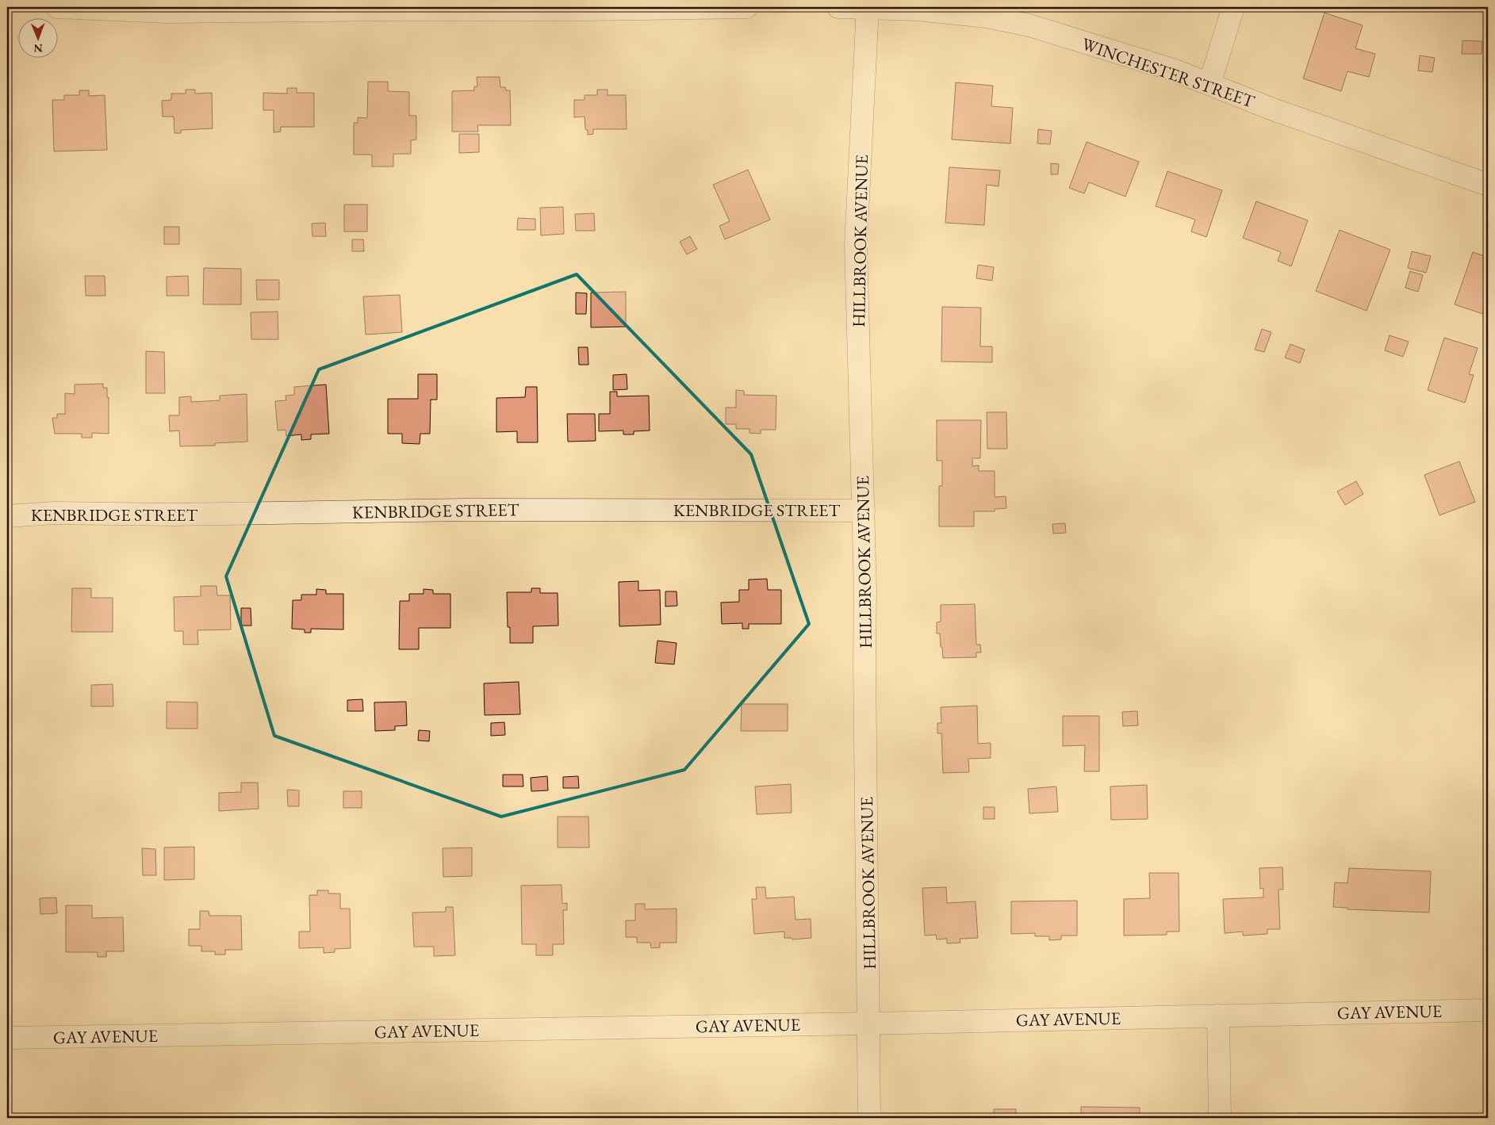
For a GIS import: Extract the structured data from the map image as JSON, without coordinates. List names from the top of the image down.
{
  "streets": {
    "street": [
      "WINCHESTER STREET",
      "HILLBROOK AVENUE",
      "KENBRIDGE STREET",
      "GAY AVENUE"
    ]
  },
  "crossings": [
    ["WINCHESTER STREET", "HILLBROOK AVENUE"],
    ["HILLBROOK AVENUE", "KENBRIDGE STREET"],
    ["HILLBROOK AVENUE", "GAY AVENUE"]
  ],
  "north": "bottom"
}
